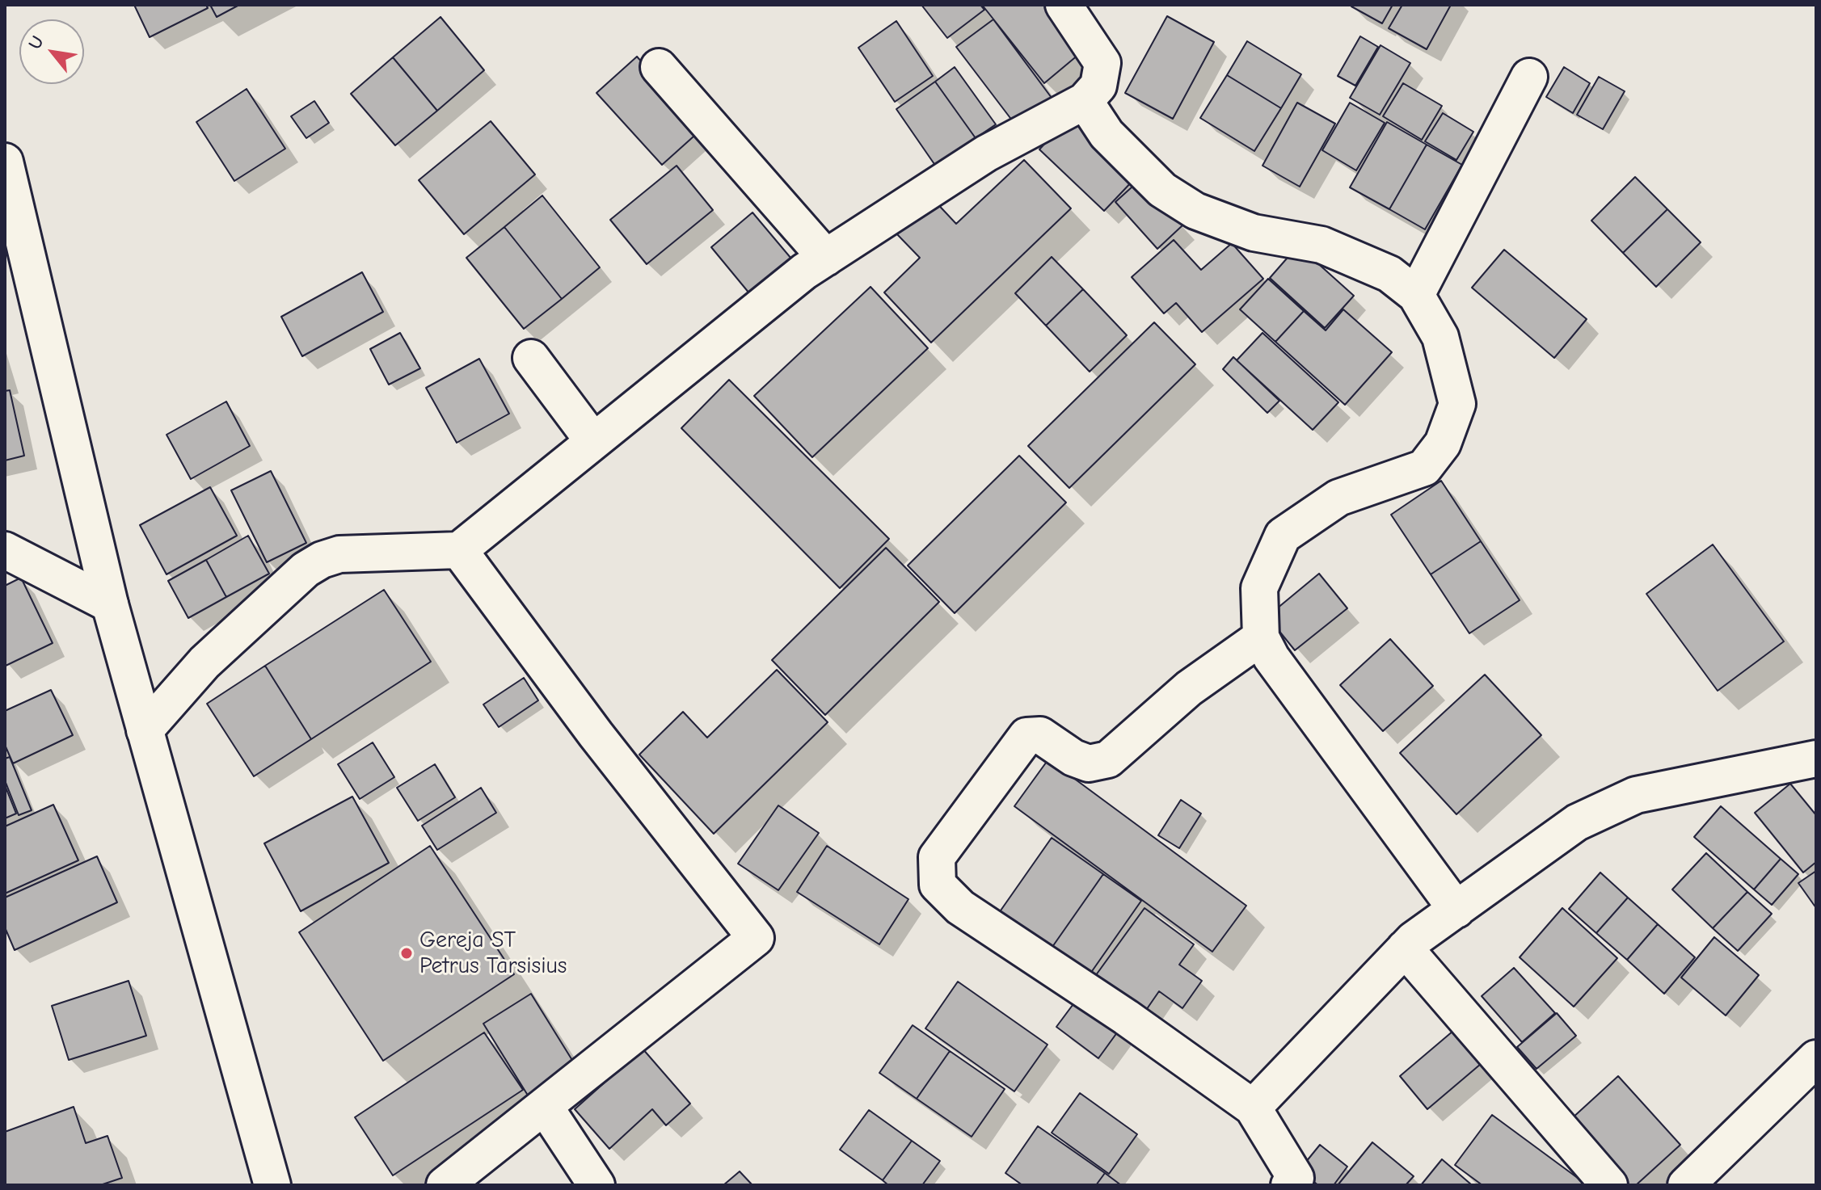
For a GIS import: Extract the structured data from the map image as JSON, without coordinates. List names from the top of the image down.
{
  "places": ["Gereja ST Petrus Tarsisius"],
  "north": "top left"
}
